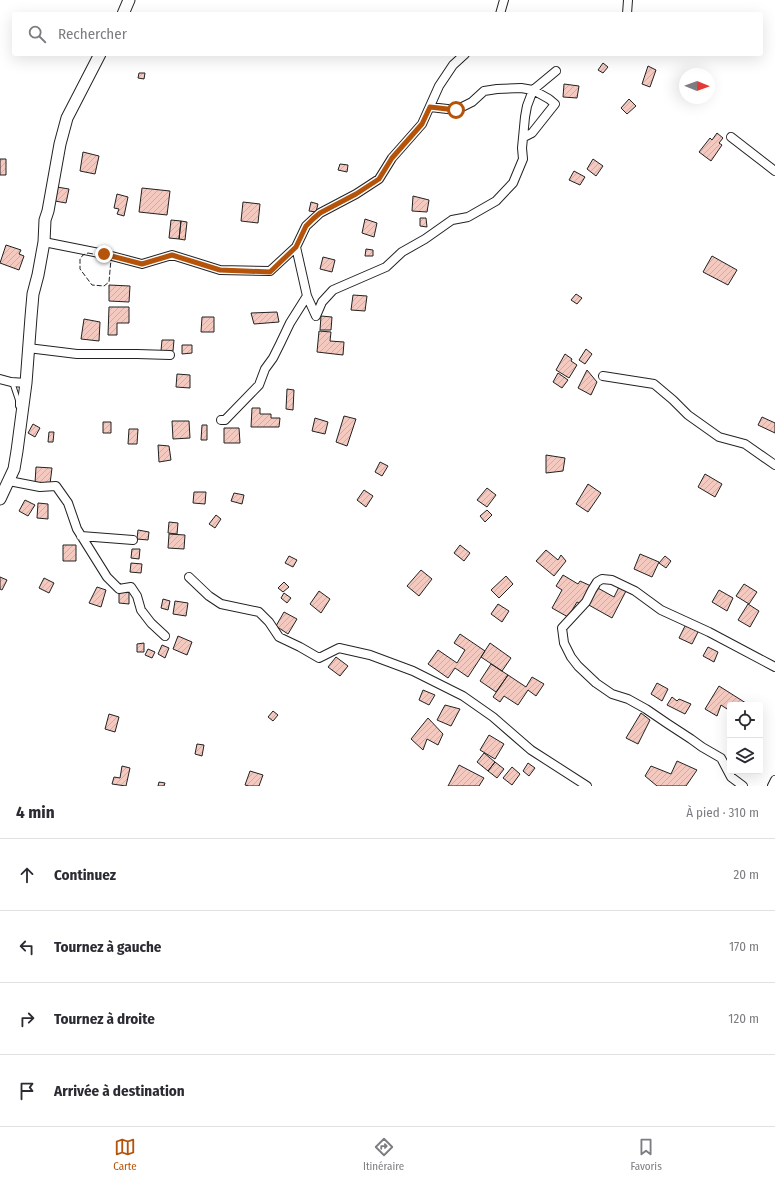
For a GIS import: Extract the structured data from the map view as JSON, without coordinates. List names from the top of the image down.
{
  "north": "right",
  "page": {
    "search": "Rechercher",
    "heading": ["4 min", "À pied · 310 m"],
    "list": [
      ["Continuez", "20 m"],
      ["Tournez à gauche", "170 m"],
      ["Tournez à droite", "120 m"],
      "Arrivée à destination"
    ],
    "nav": ["Carte", "Itinéraire", "Favoris"]
  }
}
